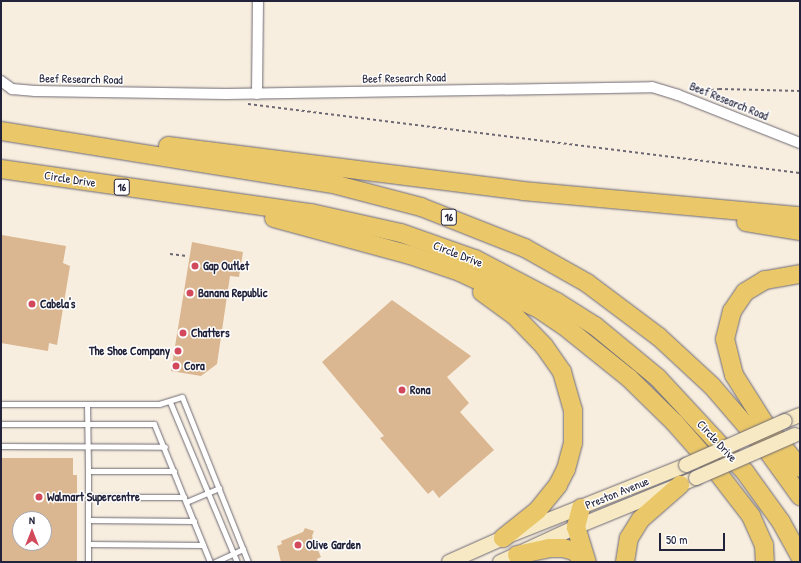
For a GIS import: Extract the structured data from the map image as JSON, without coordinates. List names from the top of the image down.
{
  "streets": {
    "highway": ["Circle Drive", "16"],
    "main road": ["Preston Avenue"],
    "street": ["Beef Research Road"]
  },
  "places": [
    "Gap Outlet",
    "Banana Republic",
    "Cabela's",
    "Chatters",
    "The Shoe Company",
    "Cora",
    "Rona",
    "Walmart Supercentre",
    "Olive Garden"
  ],
  "scale_bar": "50 m",
  "north": "top"
}
